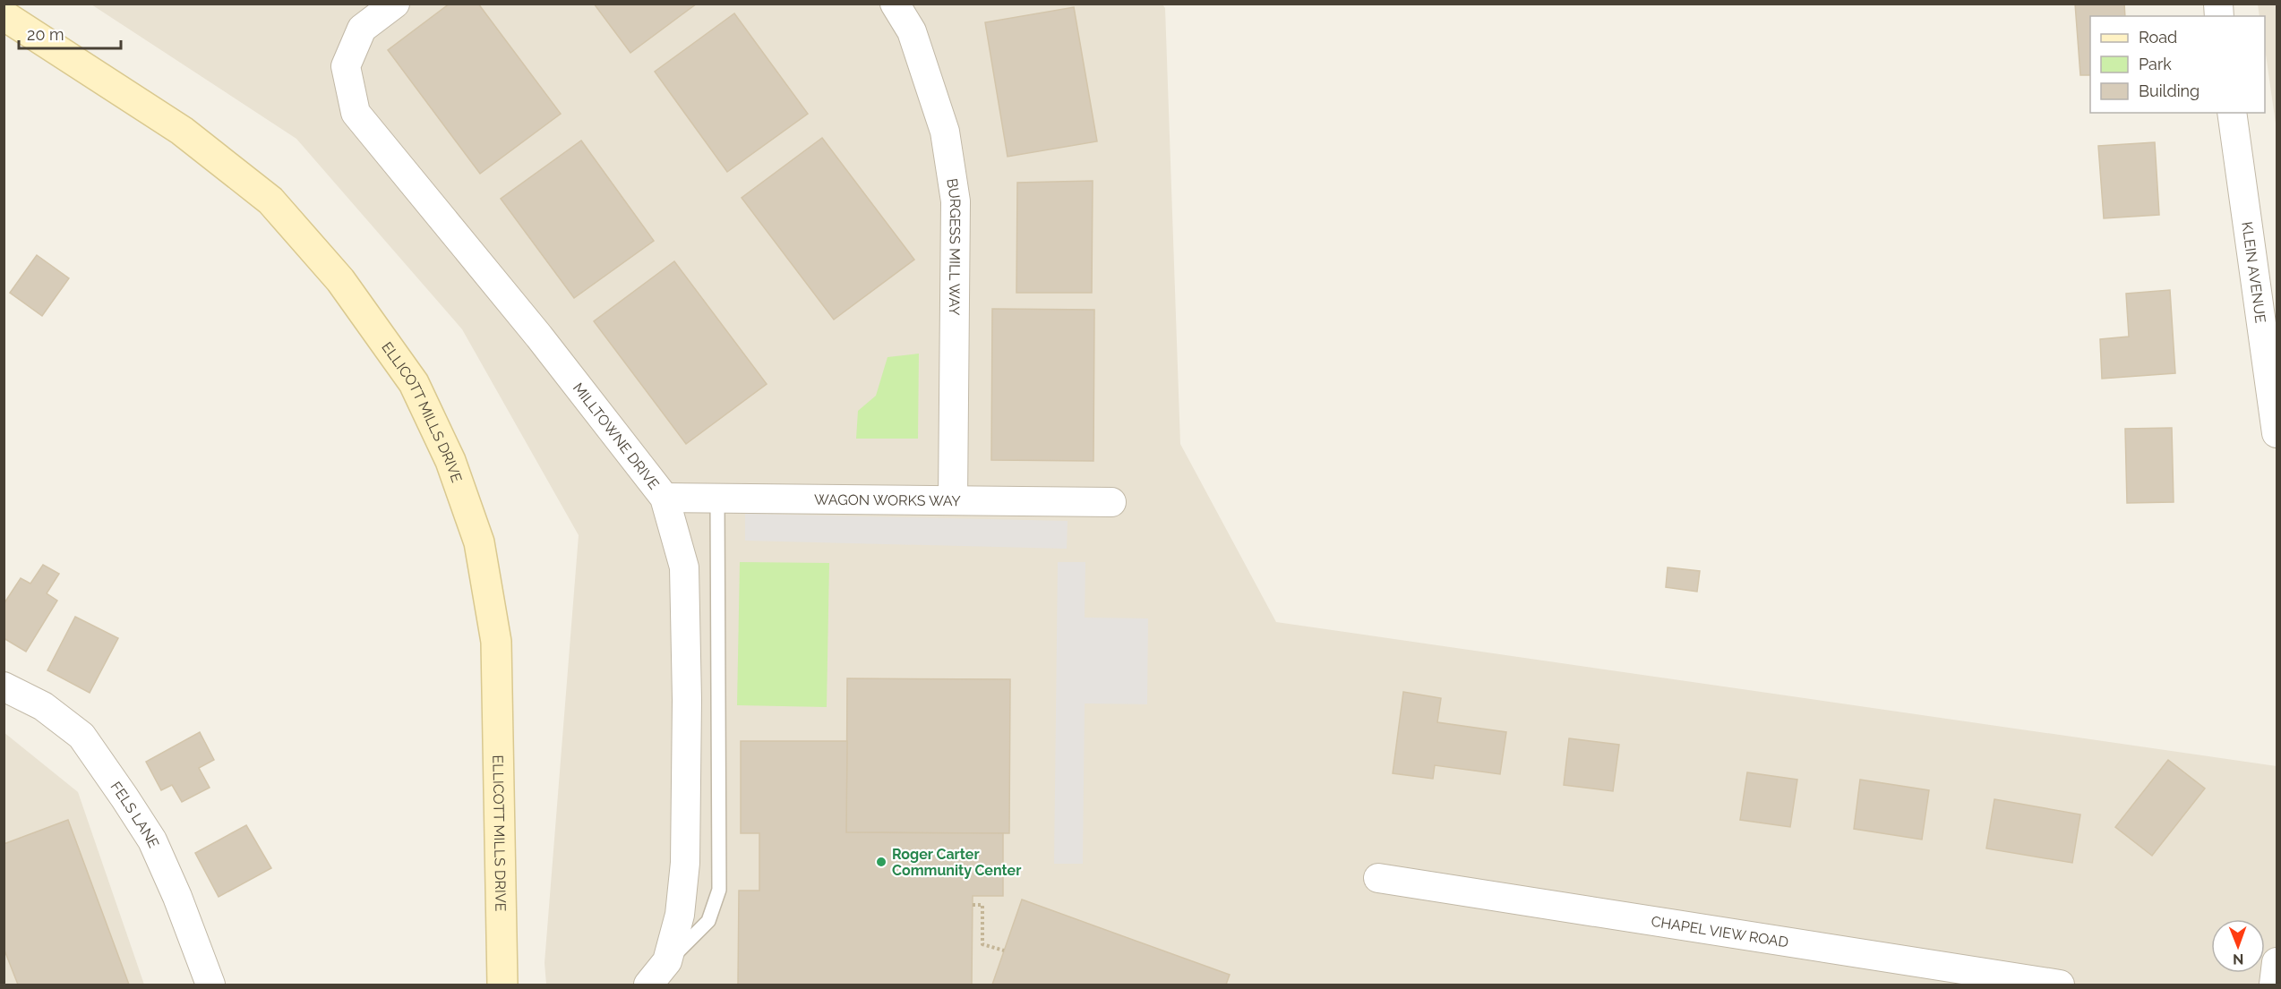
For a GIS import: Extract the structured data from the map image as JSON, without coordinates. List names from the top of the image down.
{
  "streets": {
    "main road": ["ELLICOTT MILLS DRIVE"],
    "street": [
      "BURGESS MILL WAY",
      "KLEIN AVENUE",
      "MILLTOWNE DRIVE",
      "WAGON WORKS WAY",
      "FELS LANE",
      "CHAPEL VIEW ROAD"
    ]
  },
  "crossings": [
    ["BURGESS MILL WAY", "WAGON WORKS WAY"],
    ["MILLTOWNE DRIVE", "WAGON WORKS WAY"]
  ],
  "places": ["Roger Carter Community Center"],
  "legend": ["Road", "Park", "Building"],
  "scale_bar": "20 m",
  "north": "bottom"
}
